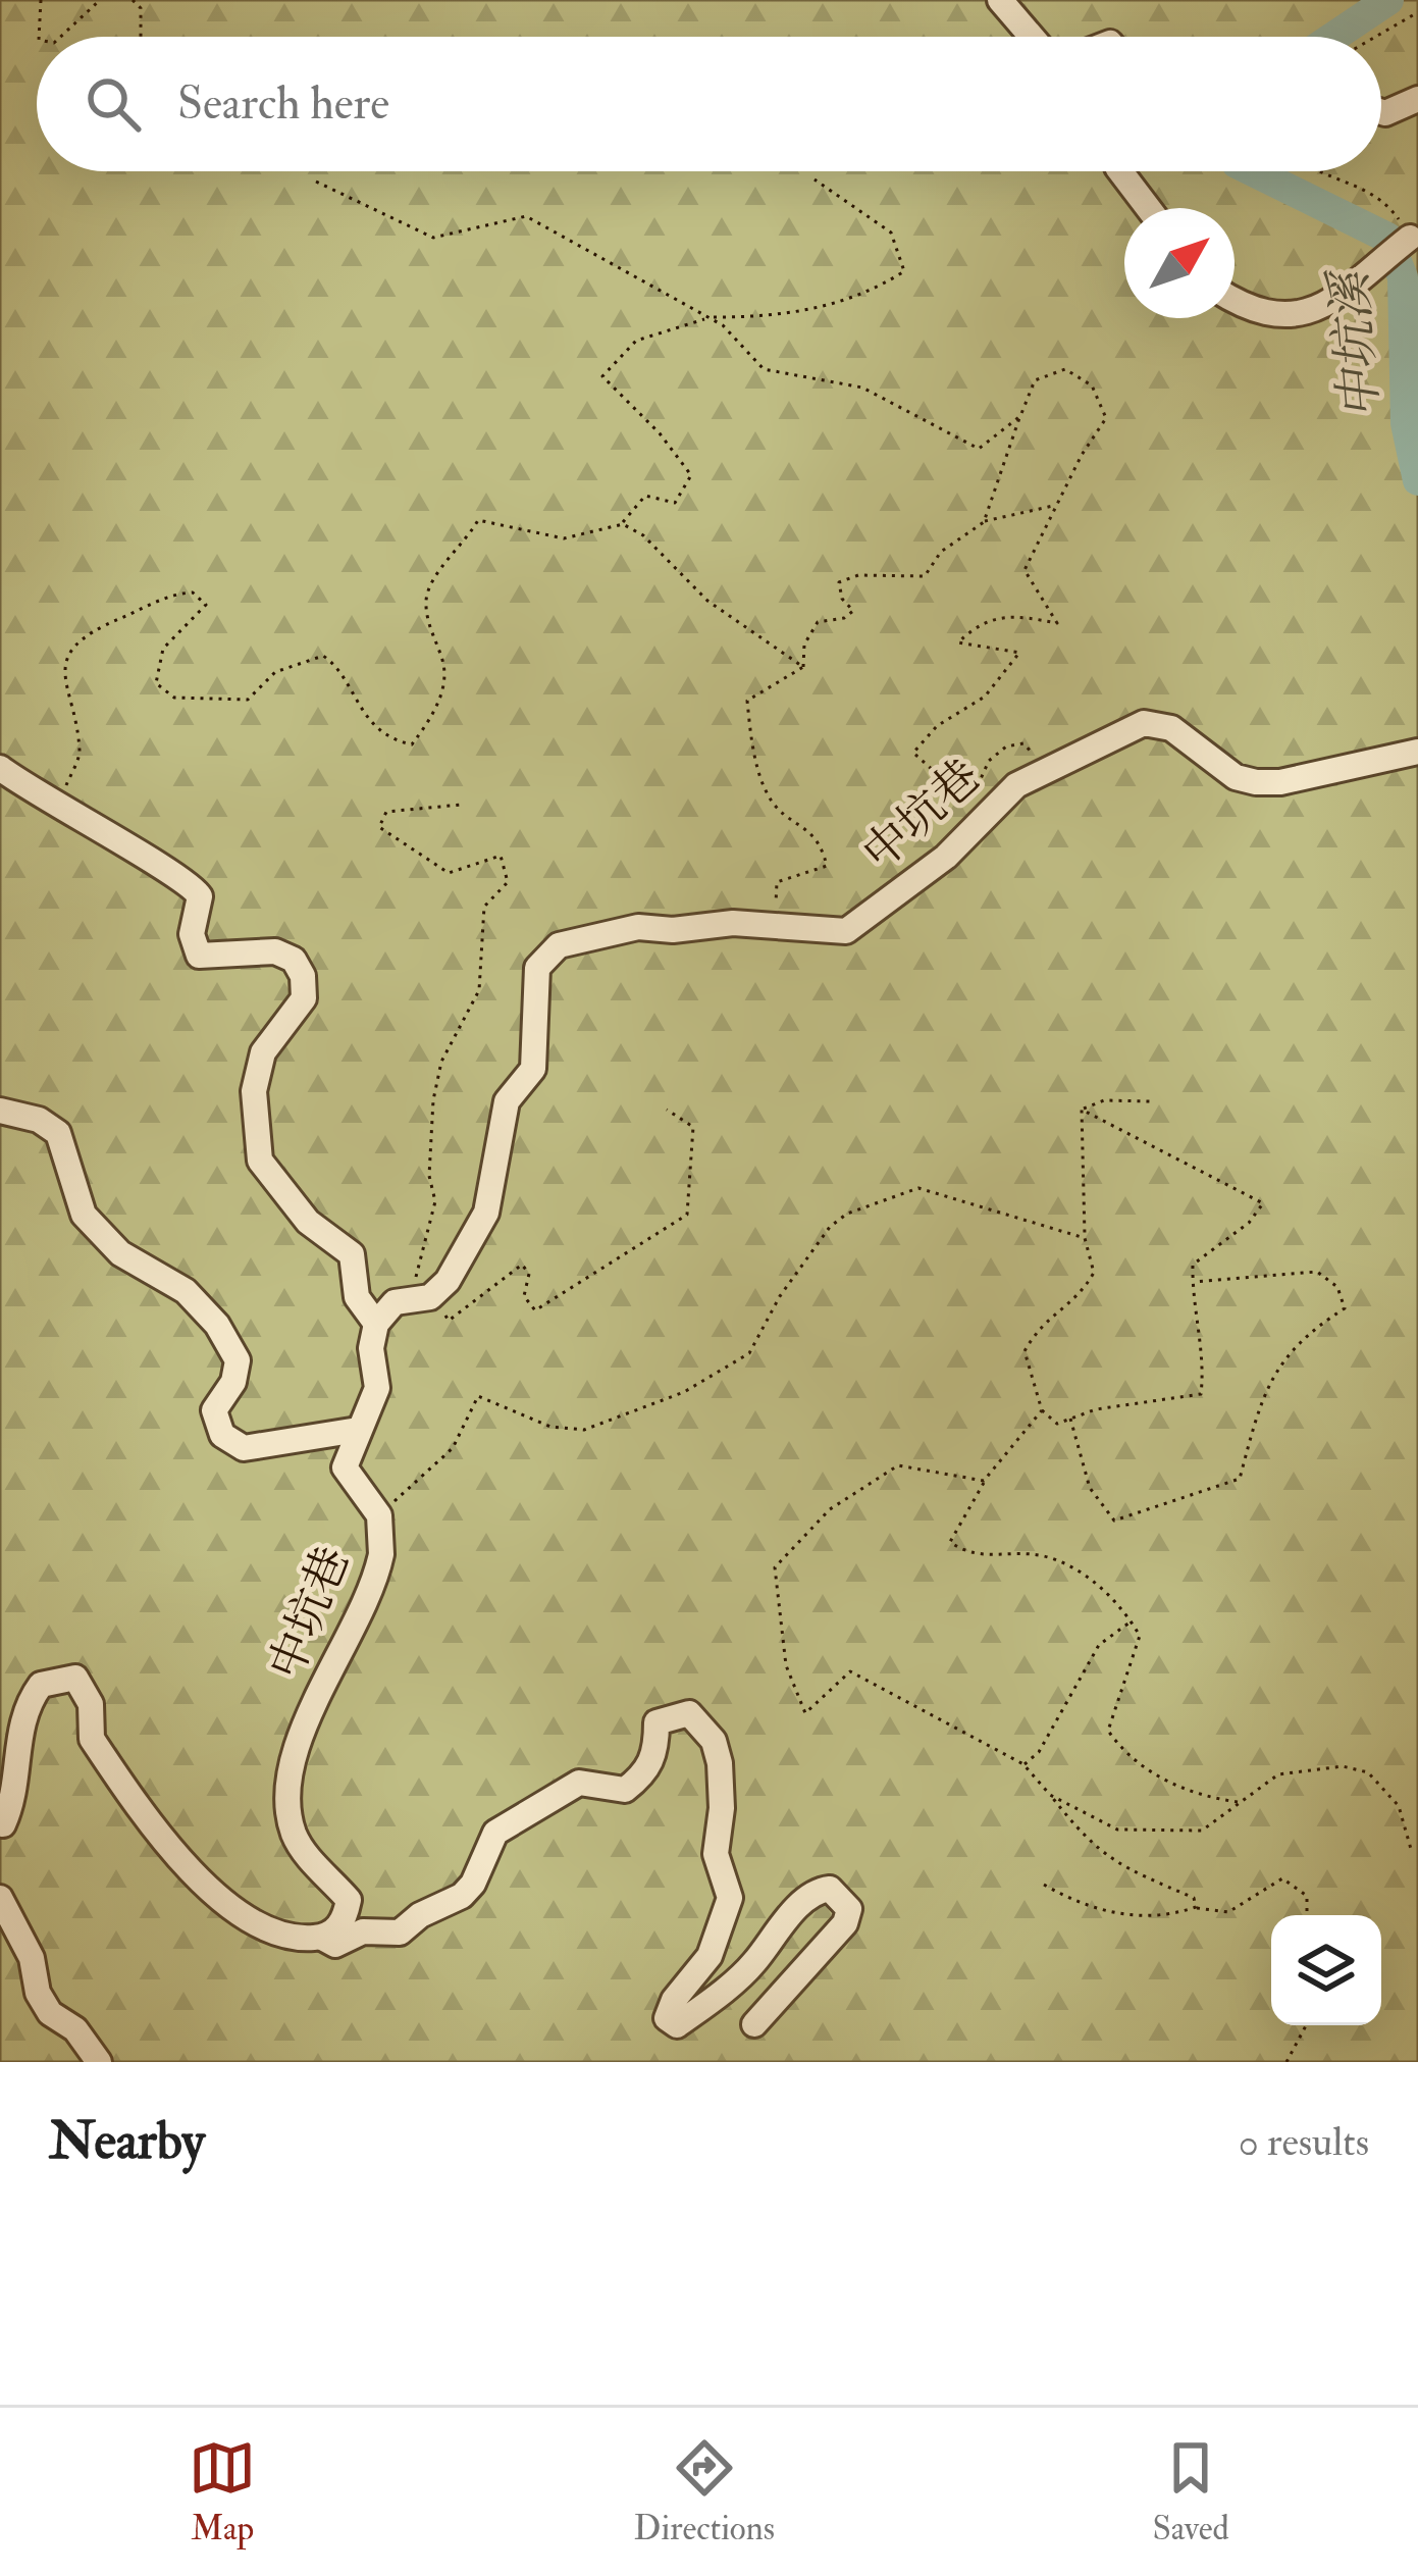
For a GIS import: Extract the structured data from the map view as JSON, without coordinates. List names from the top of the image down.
{
  "streets": {
    "street": ["中坑巷"]
  },
  "water": ["中坑溪"],
  "north": "top right",
  "page": {
    "search": "Search here",
    "heading": ["Nearby", "0 results"],
    "nav": ["Map", "Directions", "Saved"]
  }
}
